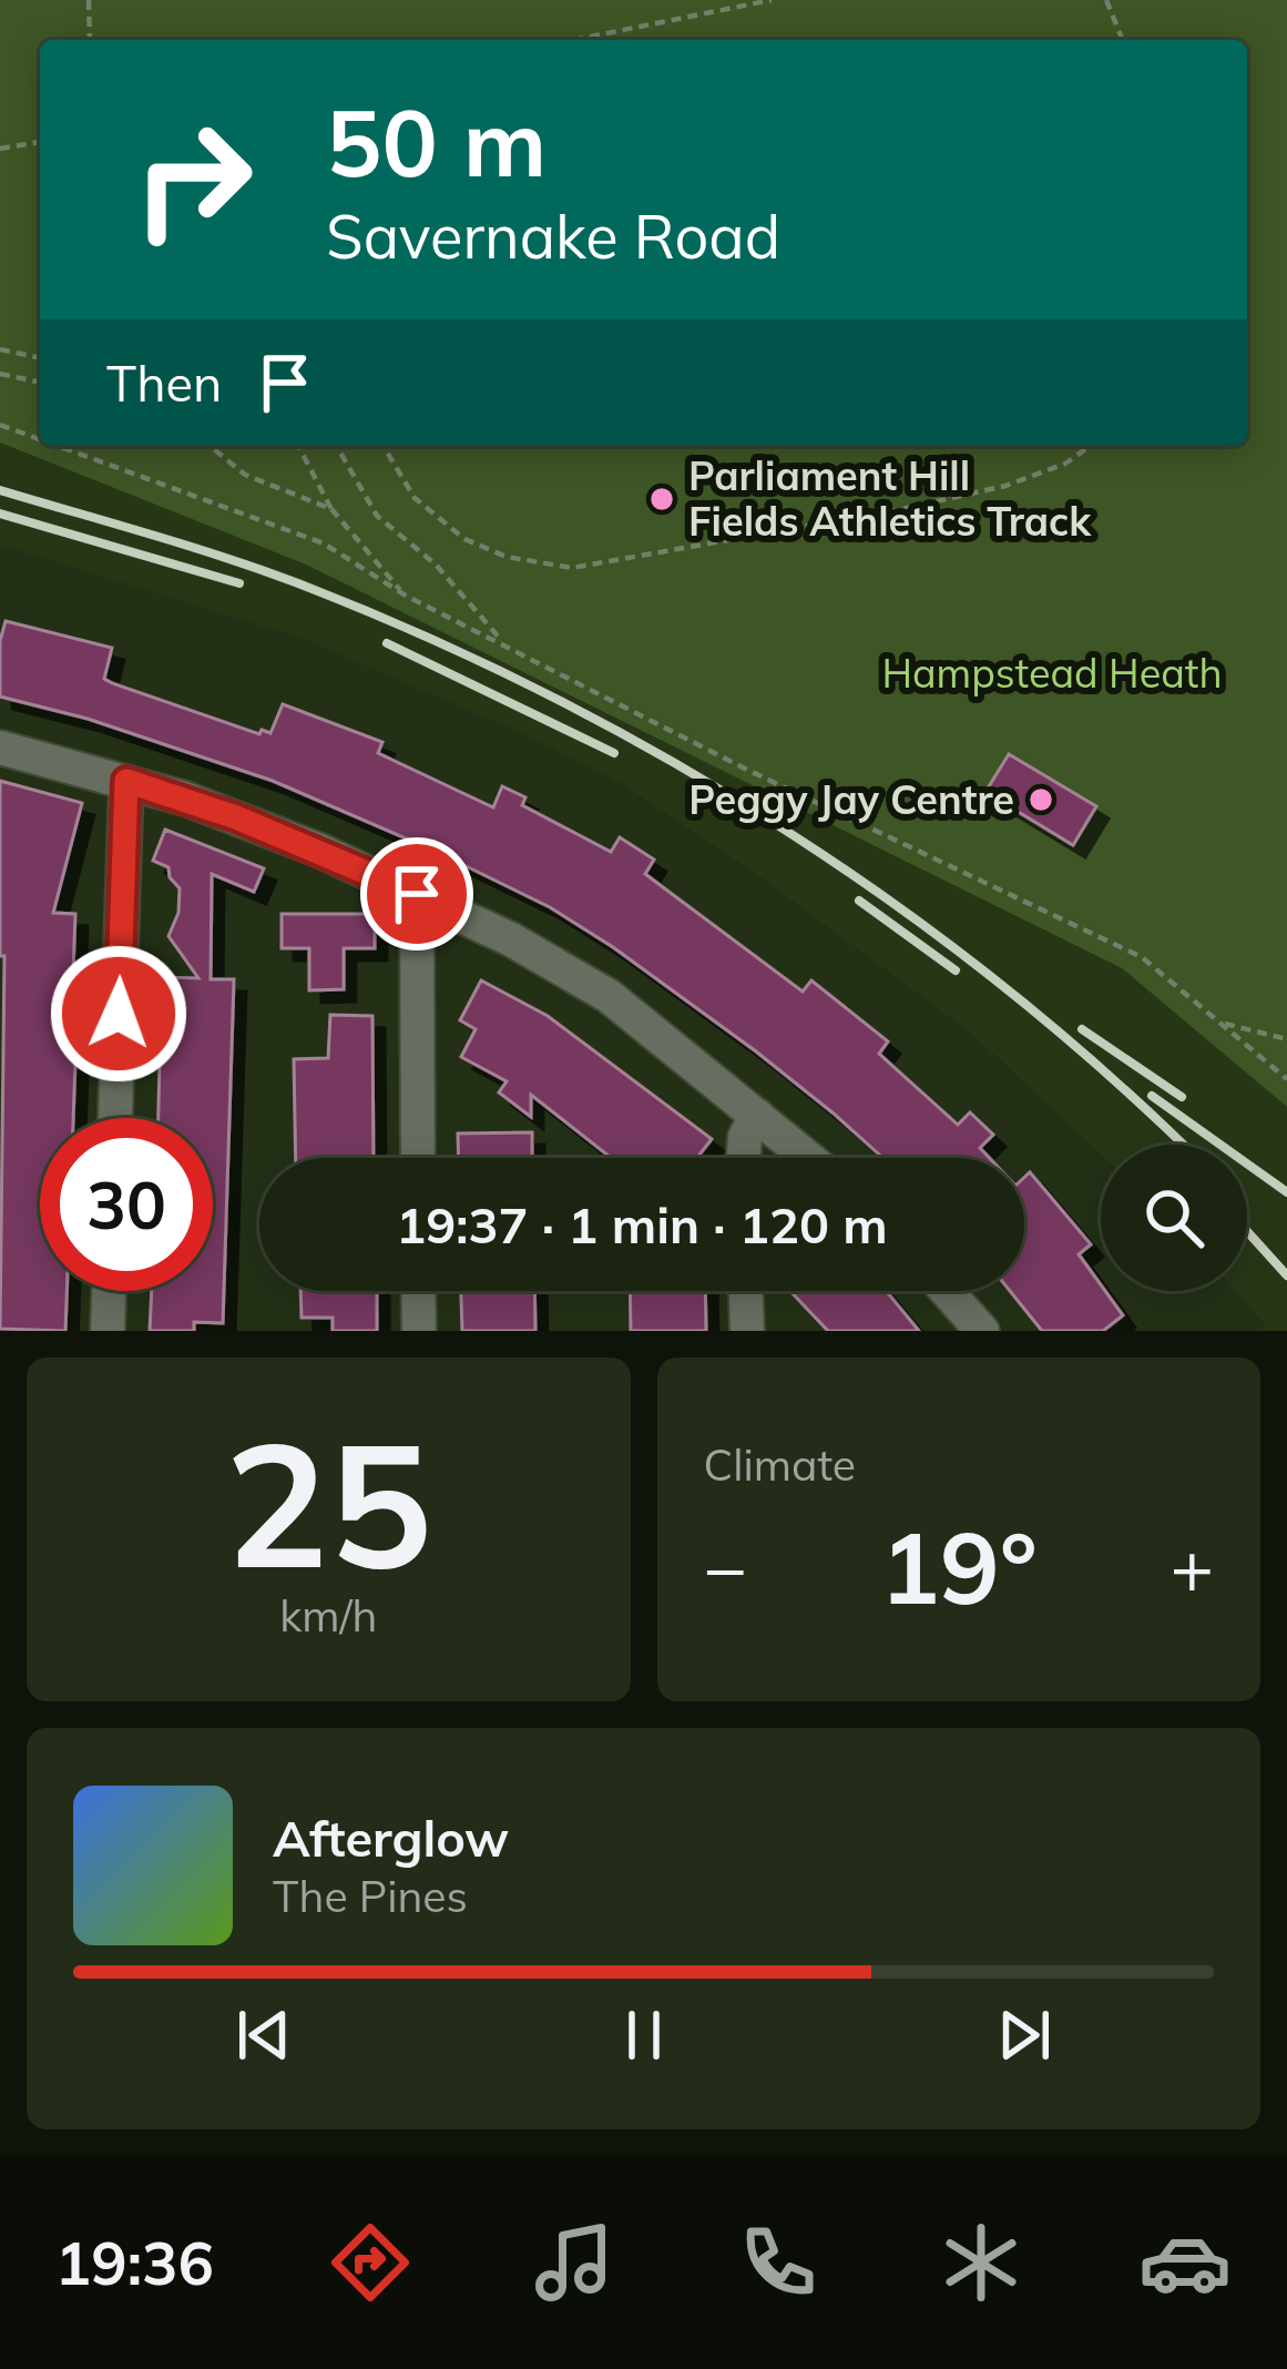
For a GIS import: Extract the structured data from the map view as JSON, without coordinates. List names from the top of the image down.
{
  "parks": ["Hampstead Heath"],
  "places": ["Parliament Hill Fields Athletics Track", "Peggy Jay Centre"],
  "page": {
    "turn": ["50 m", "Savernake Road"],
    "then": "Then",
    "limit": "30",
    "trip": "19:37 · 1 min · 120 m",
    "tile": [
      ["25", "km/h"],
      "Climate"
    ],
    "heat": ["−", "19°", "+"],
    "song": ["Afterglow", "The Pines"],
    "tabs": "19:36"
  }
}
